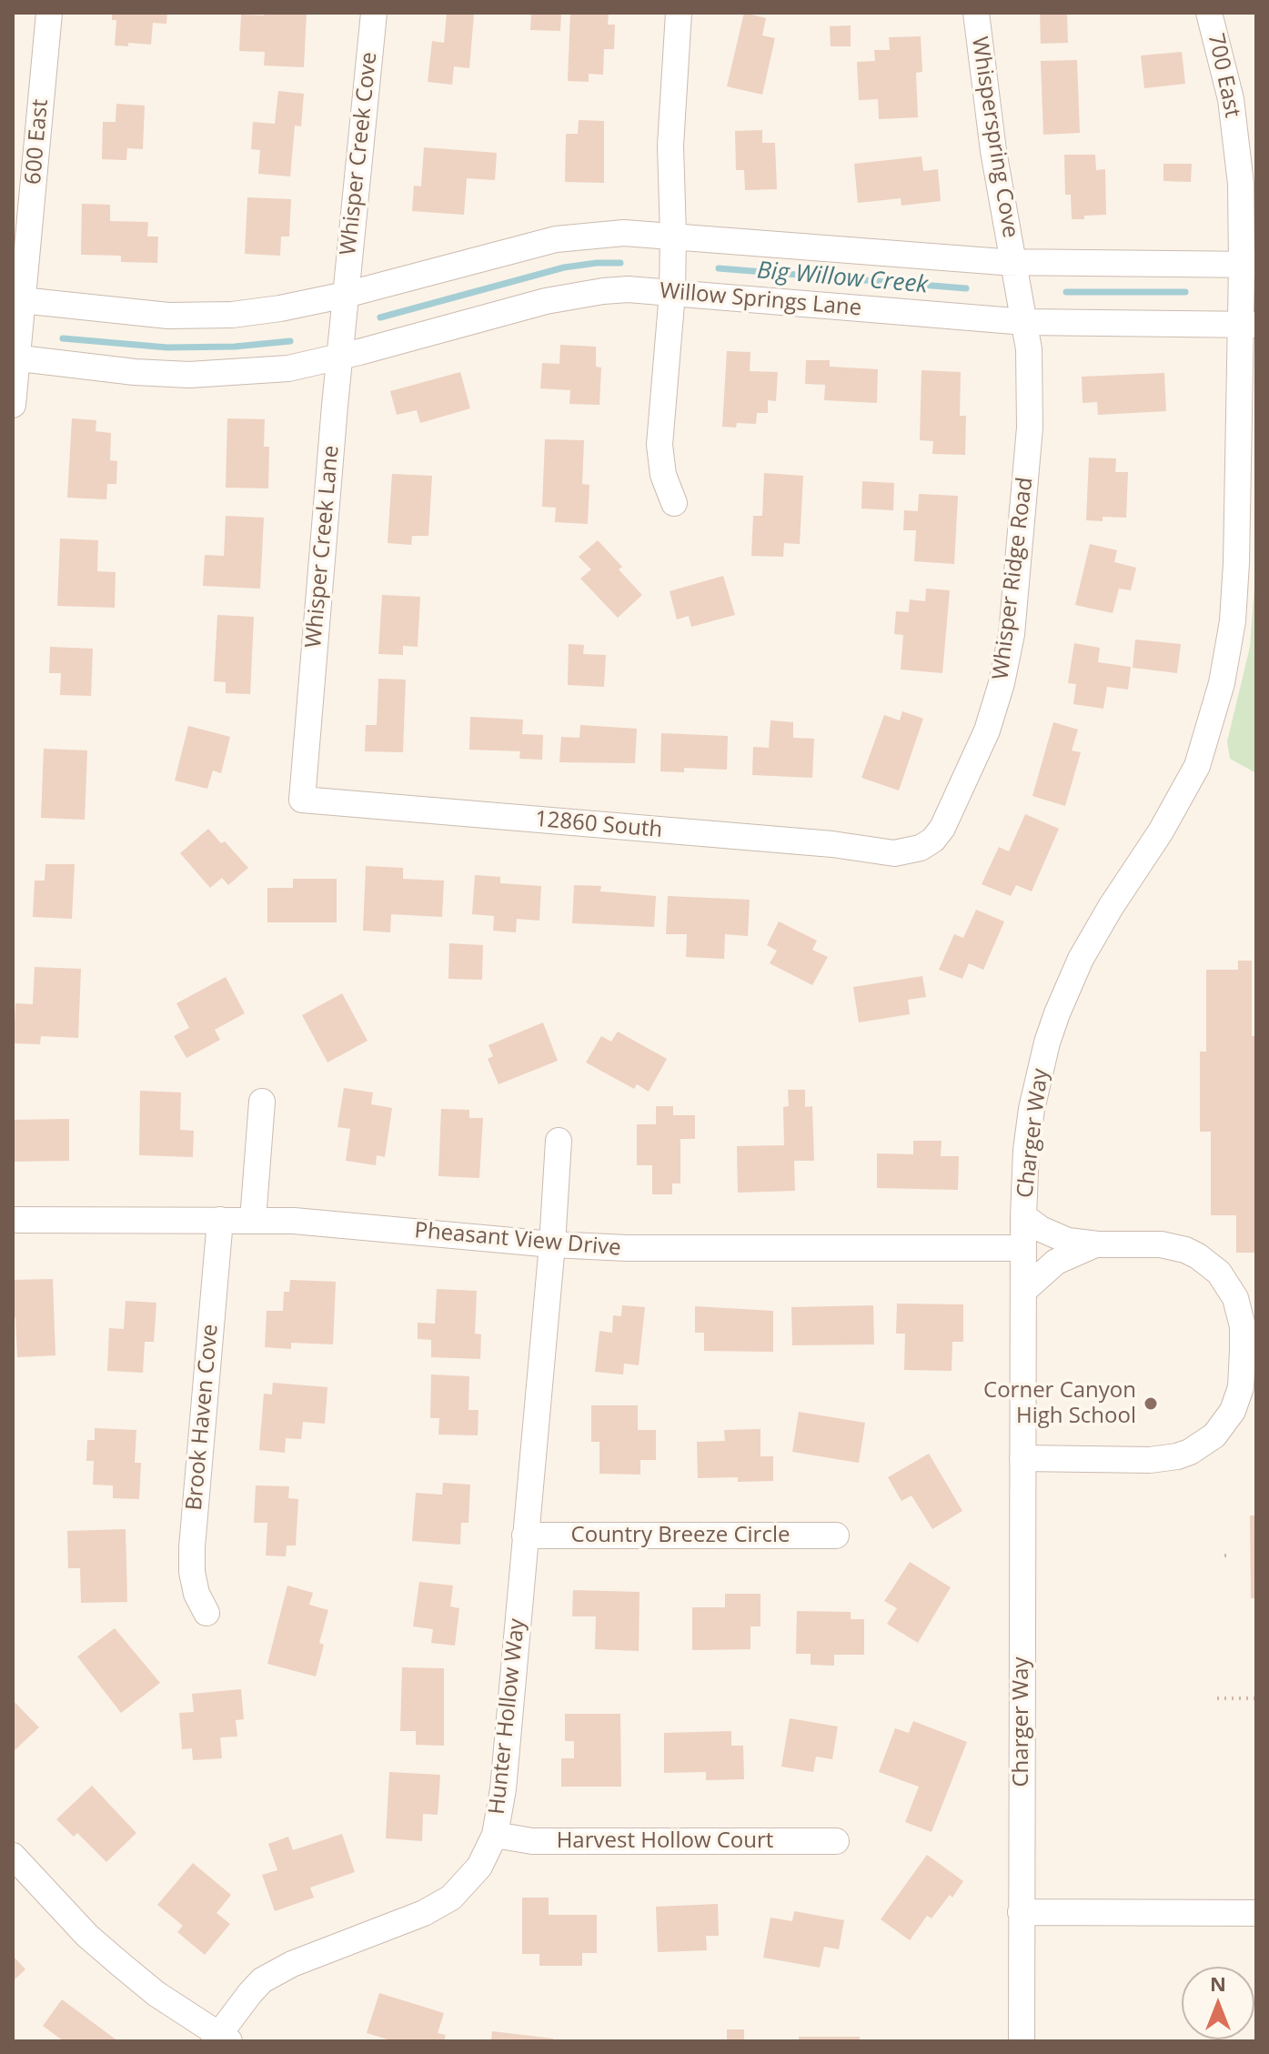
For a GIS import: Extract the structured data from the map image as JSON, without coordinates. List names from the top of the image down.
{
  "streets": {
    "street": [
      "700 East",
      "Whisperspring Cove",
      "600 East",
      "Whisper Creek Cove",
      "Willow Springs Lane",
      "Whisper Creek Lane",
      "Whisper Ridge Road",
      "12860 South",
      "Charger Way",
      "Pheasant View Drive",
      "Brook Haven Cove",
      "Country Breeze Circle",
      "Hunter Hollow Way",
      "Harvest Hollow Court"
    ]
  },
  "crossings": [
    ["700 East", "Charger Way"],
    ["Whisperspring Cove", "Whisper Ridge Road"],
    ["600 East", "Willow Springs Lane"],
    ["Whisper Creek Cove", "Whisper Creek Lane"],
    ["Willow Springs Lane", "Whisper Creek Lane"],
    ["Willow Springs Lane", "Whisper Ridge Road"],
    ["Willow Springs Lane", "Charger Way"],
    ["Whisper Creek Lane", "12860 South"],
    ["Whisper Ridge Road", "12860 South"],
    ["Charger Way", "Pheasant View Drive"],
    ["Pheasant View Drive", "Brook Haven Cove"],
    ["Pheasant View Drive", "Hunter Hollow Way"],
    ["Country Breeze Circle", "Hunter Hollow Way"],
    ["Hunter Hollow Way", "Harvest Hollow Court"]
  ],
  "water": ["Big Willow Creek"],
  "places": ["Corner Canyon High School"],
  "north": "top"
}
